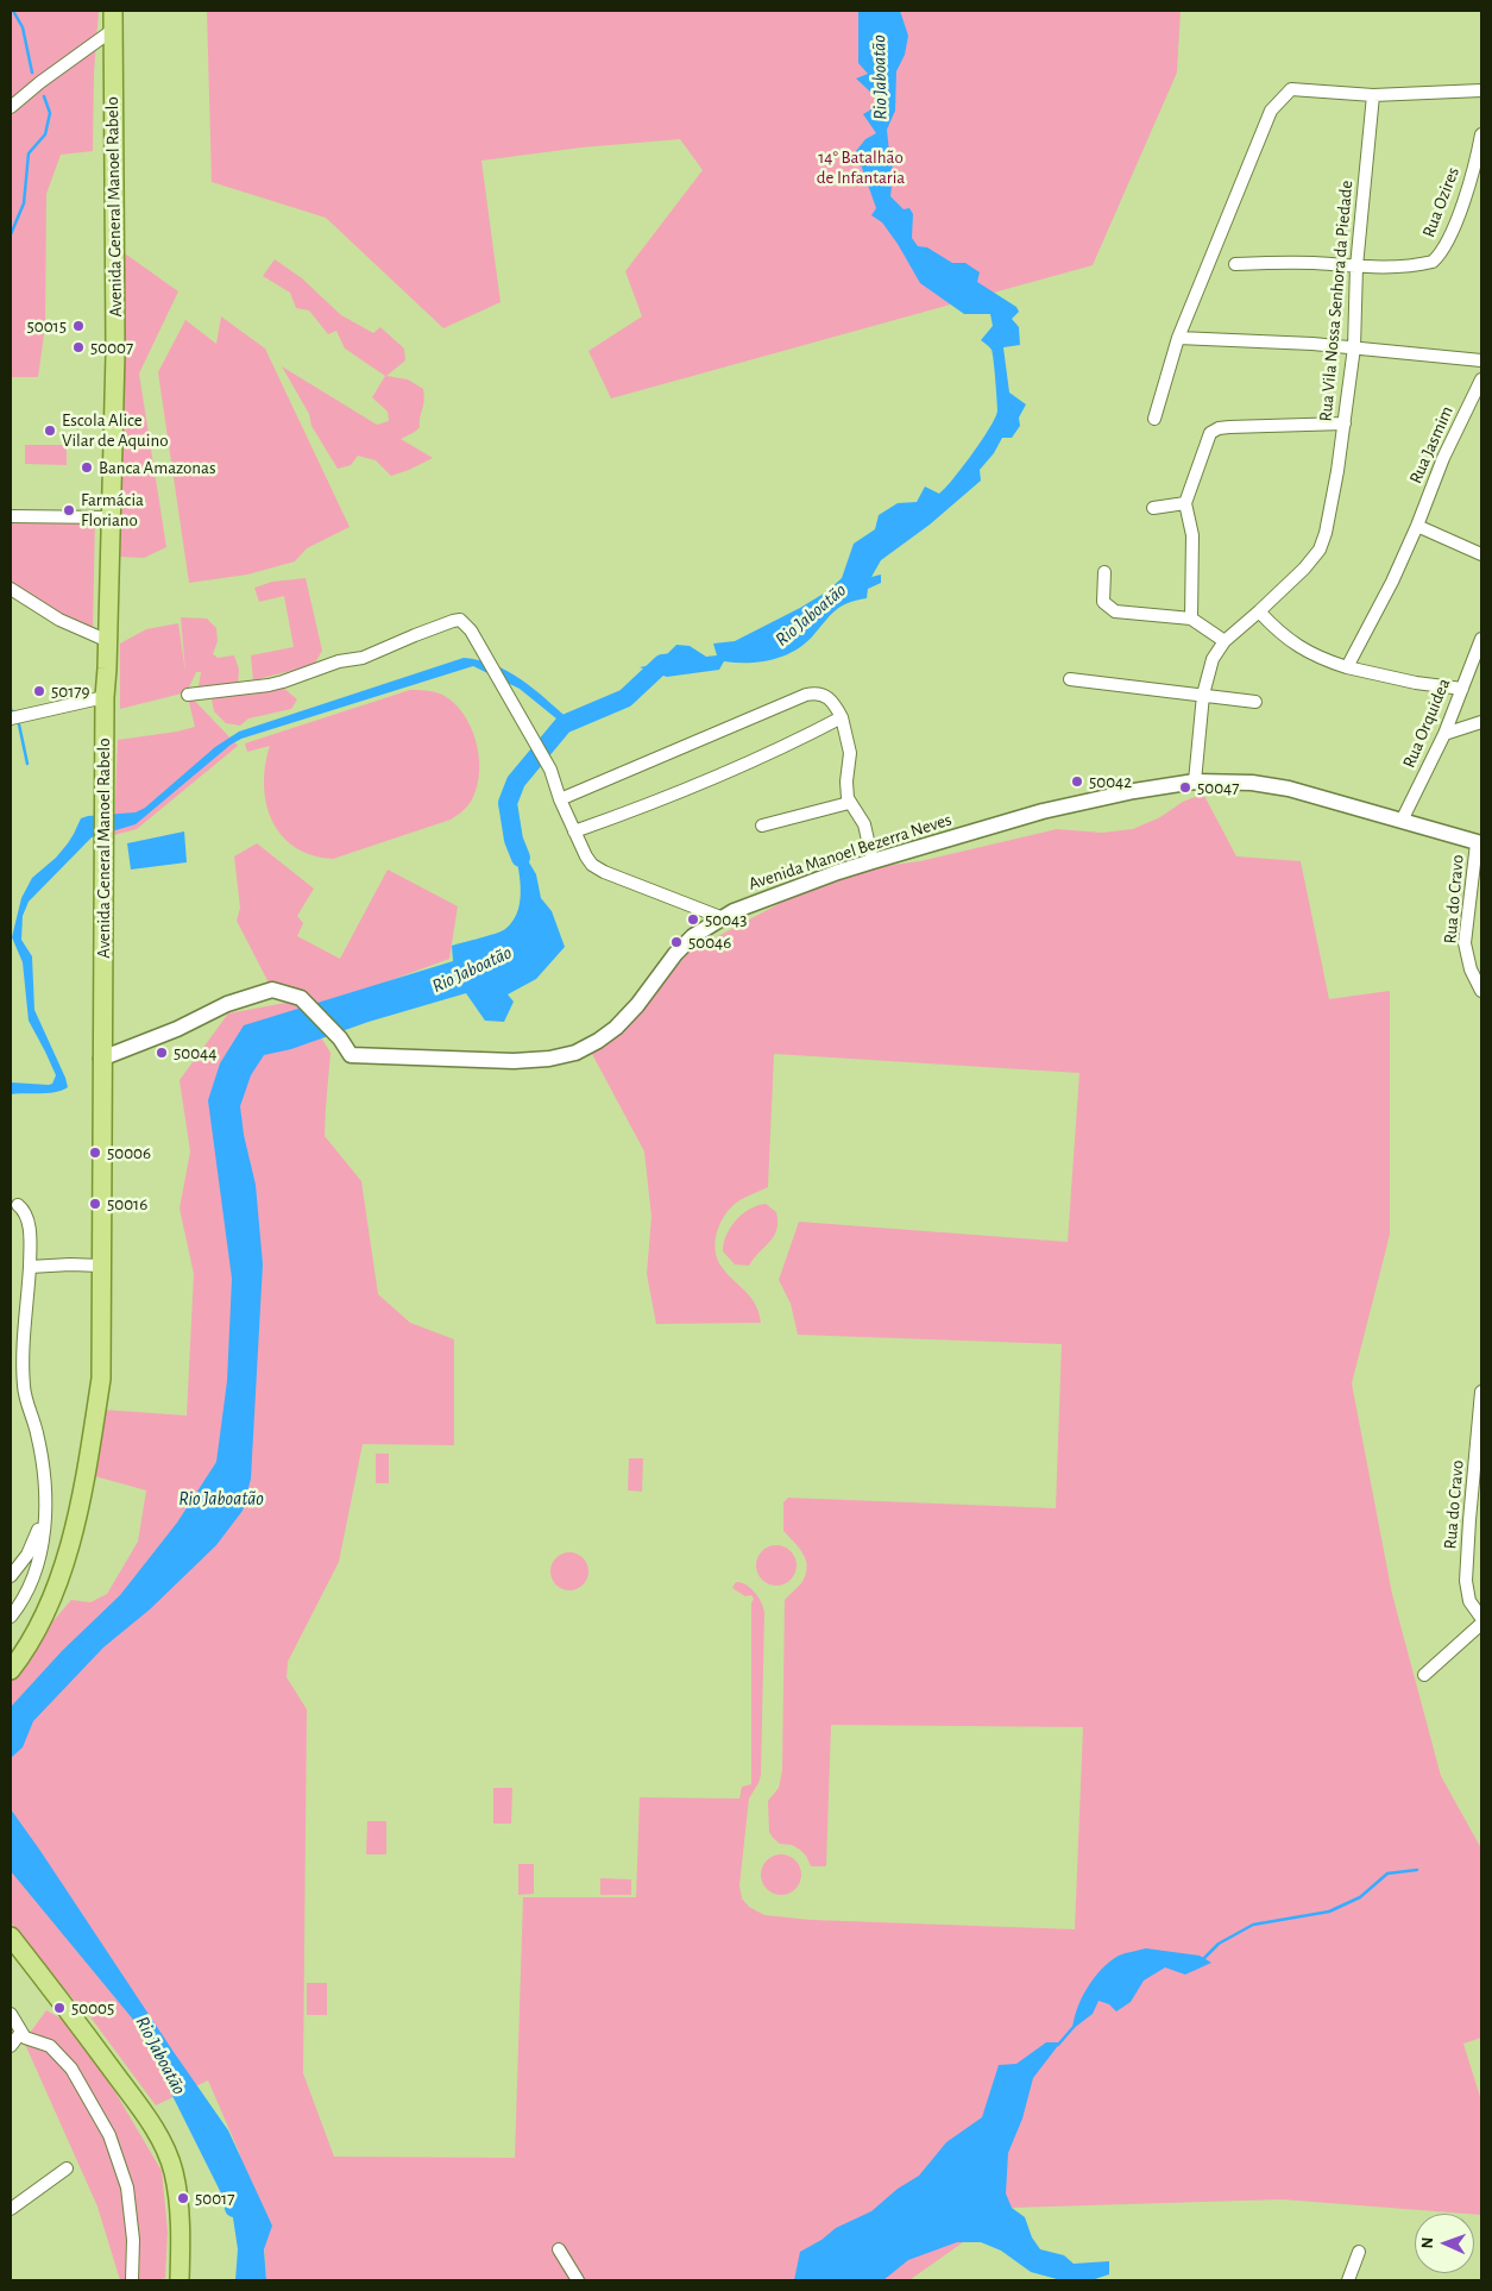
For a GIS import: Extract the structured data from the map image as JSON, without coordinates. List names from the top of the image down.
{
  "streets": {
    "main road": ["Avenida General Manoel Rabelo"],
    "street": [
      "Rua Ozires",
      "Rua Vila Nossa Senhora da Piedade",
      "Rua Jasmim",
      "Rua Orquidea",
      "Avenida Manoel Bezerra Neves",
      "Rua do Cravo"
    ]
  },
  "crossings": [
    ["Rua Ozires", "Rua Vila Nossa Senhora da Piedade"],
    ["Avenida General Manoel Rabelo", "Avenida Manoel Bezerra Neves"],
    ["Rua Vila Nossa Senhora da Piedade", "Avenida Manoel Bezerra Neves"],
    ["Rua Orquidea", "Avenida Manoel Bezerra Neves"],
    ["Avenida Manoel Bezerra Neves", "Rua do Cravo"]
  ],
  "water": ["Rio Jaboatão"],
  "parks": ["14° Batalhão de Infantaria"],
  "places": [
    "50015",
    "50007",
    "Escola Alice Vilar de Aquino",
    "Banca Amazonas",
    "Farmácia Floriano",
    "50179",
    "50042",
    "50047",
    "50043",
    "50046",
    "50044",
    "50006",
    "50016",
    "50005",
    "50017"
  ],
  "north": "left"
}
